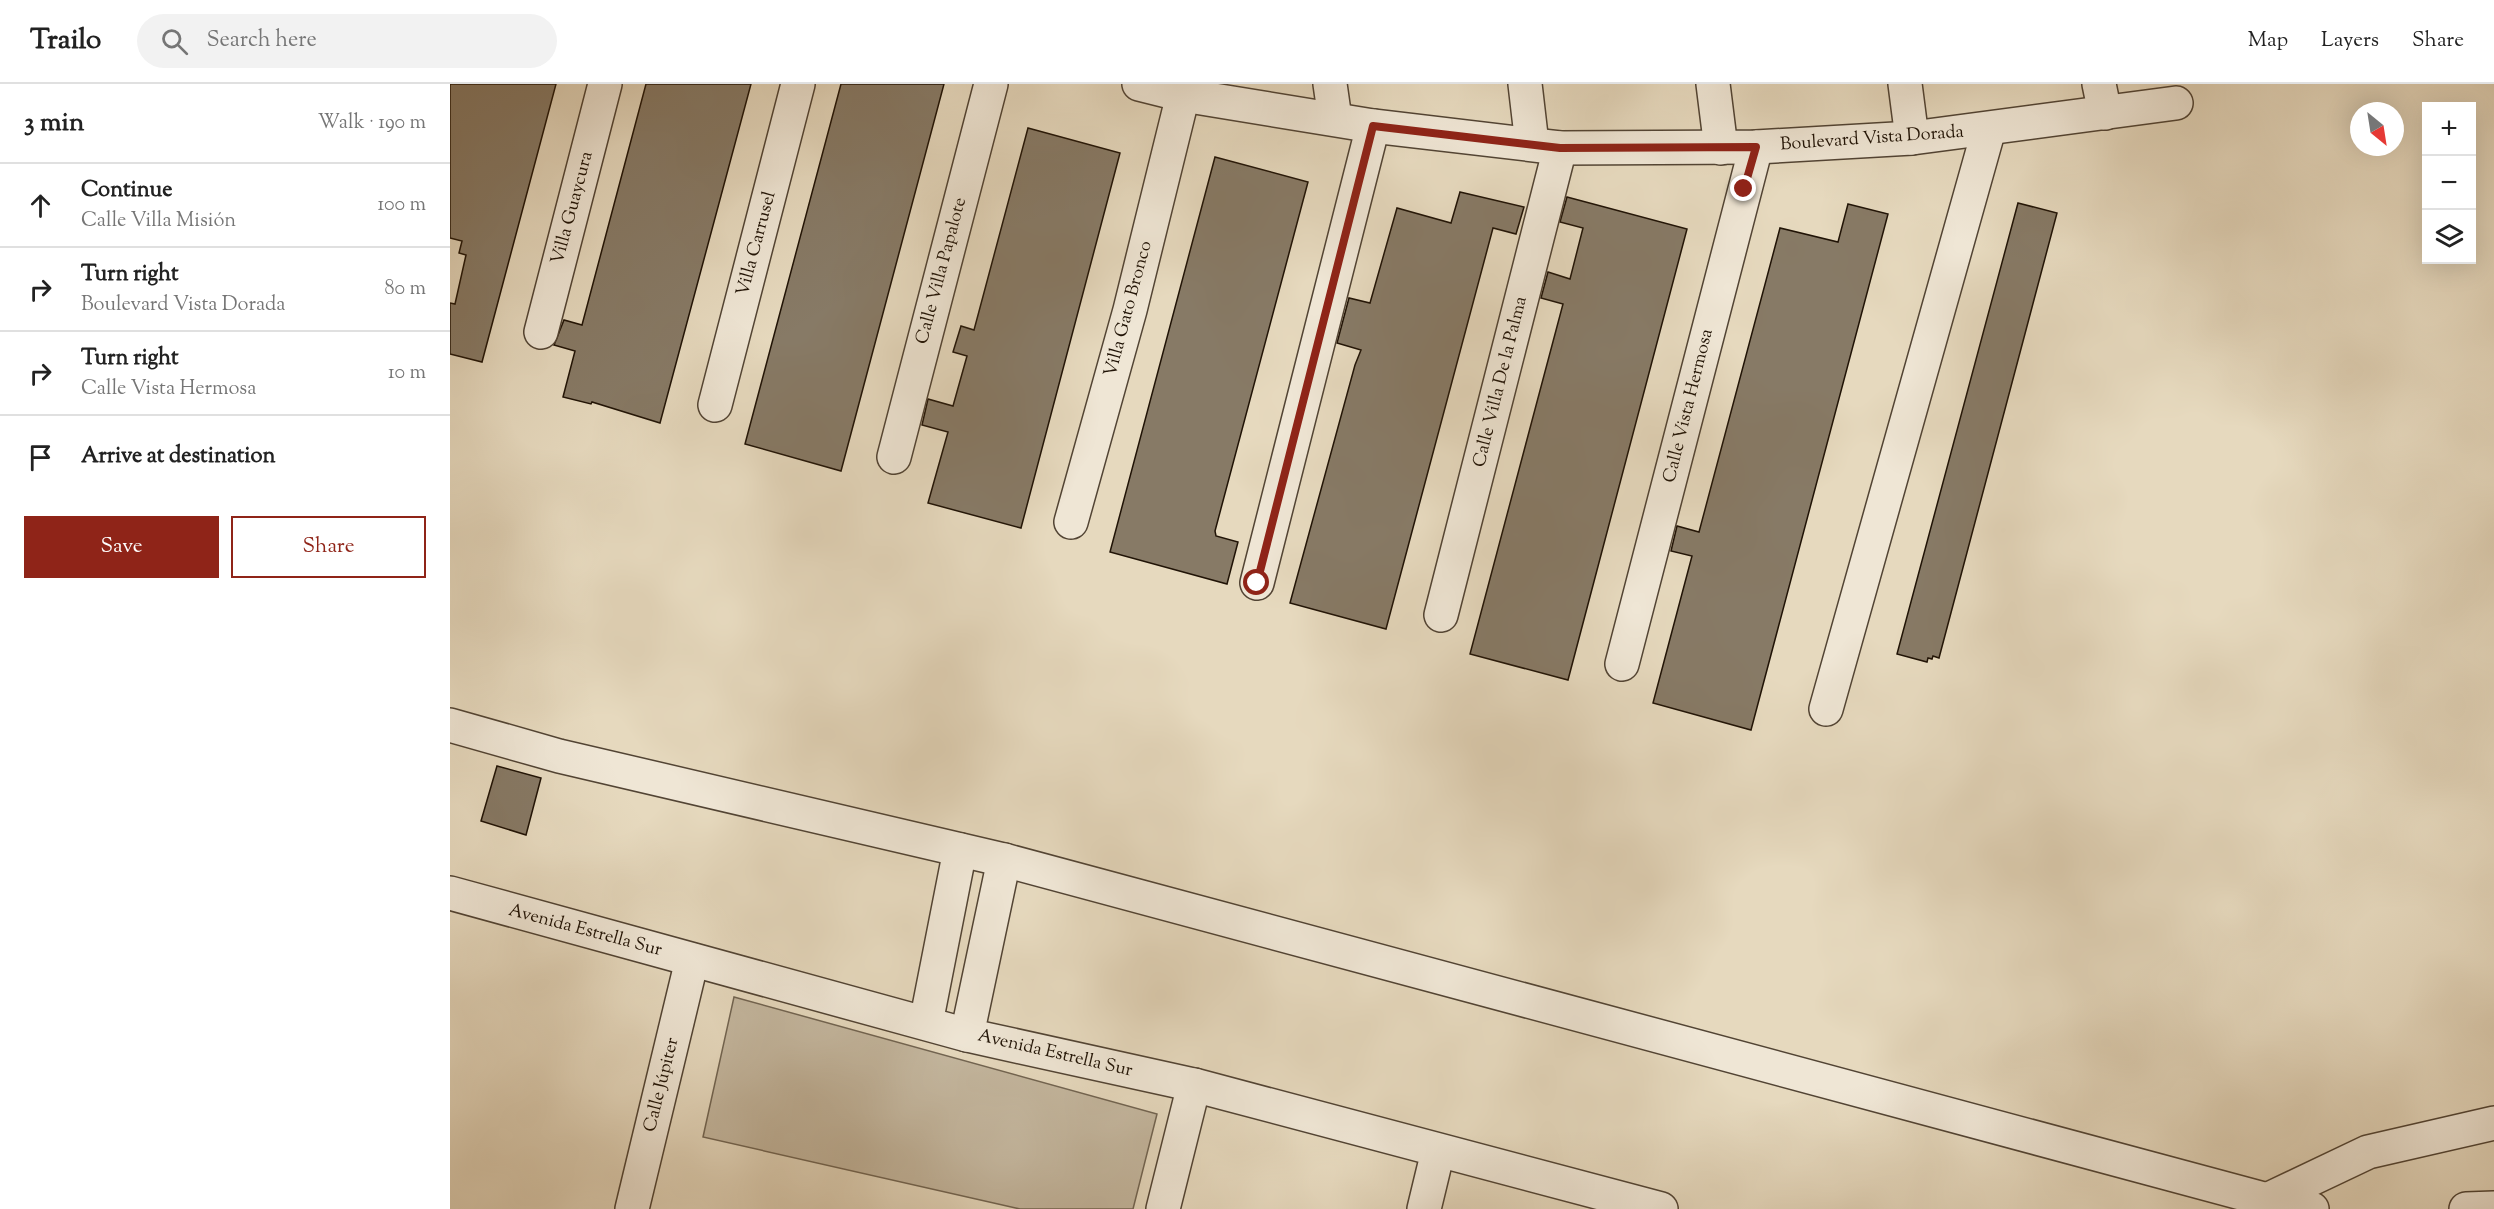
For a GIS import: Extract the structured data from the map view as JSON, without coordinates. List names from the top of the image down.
{
  "streets": {
    "street": [
      "Boulevard Vista Dorada",
      "Villa Guaycura",
      "Villa Carrusel",
      "Calle Villa Papalote",
      "Villa Gato Bronco",
      "Calle Villa De la Palma",
      "Calle Vista Hermosa",
      "Avenida Estrella Sur",
      "Calle Júpiter"
    ]
  },
  "crossings": [
    ["Boulevard Vista Dorada", "Villa Gato Bronco"],
    ["Boulevard Vista Dorada", "Calle Villa De la Palma"],
    ["Boulevard Vista Dorada", "Calle Vista Hermosa"],
    ["Avenida Estrella Sur", "Calle Júpiter"]
  ],
  "north": "bottom right",
  "page": {
    "header": "Trailo",
    "search": "Search here",
    "nav": ["Map", "Layers", "Share"],
    "heading": ["3 min", "Walk · 190 m"],
    "map_buttons": ["+", "−"],
    "list": [
      ["Continue", "Calle Villa Misión", "100 m"],
      ["Turn right", "Boulevard Vista Dorada", "80 m"],
      ["Turn right", "Calle Vista Hermosa", "10 m"],
      "Arrive at destination"
    ],
    "buttons": ["Save", "Share"]
  }
}
